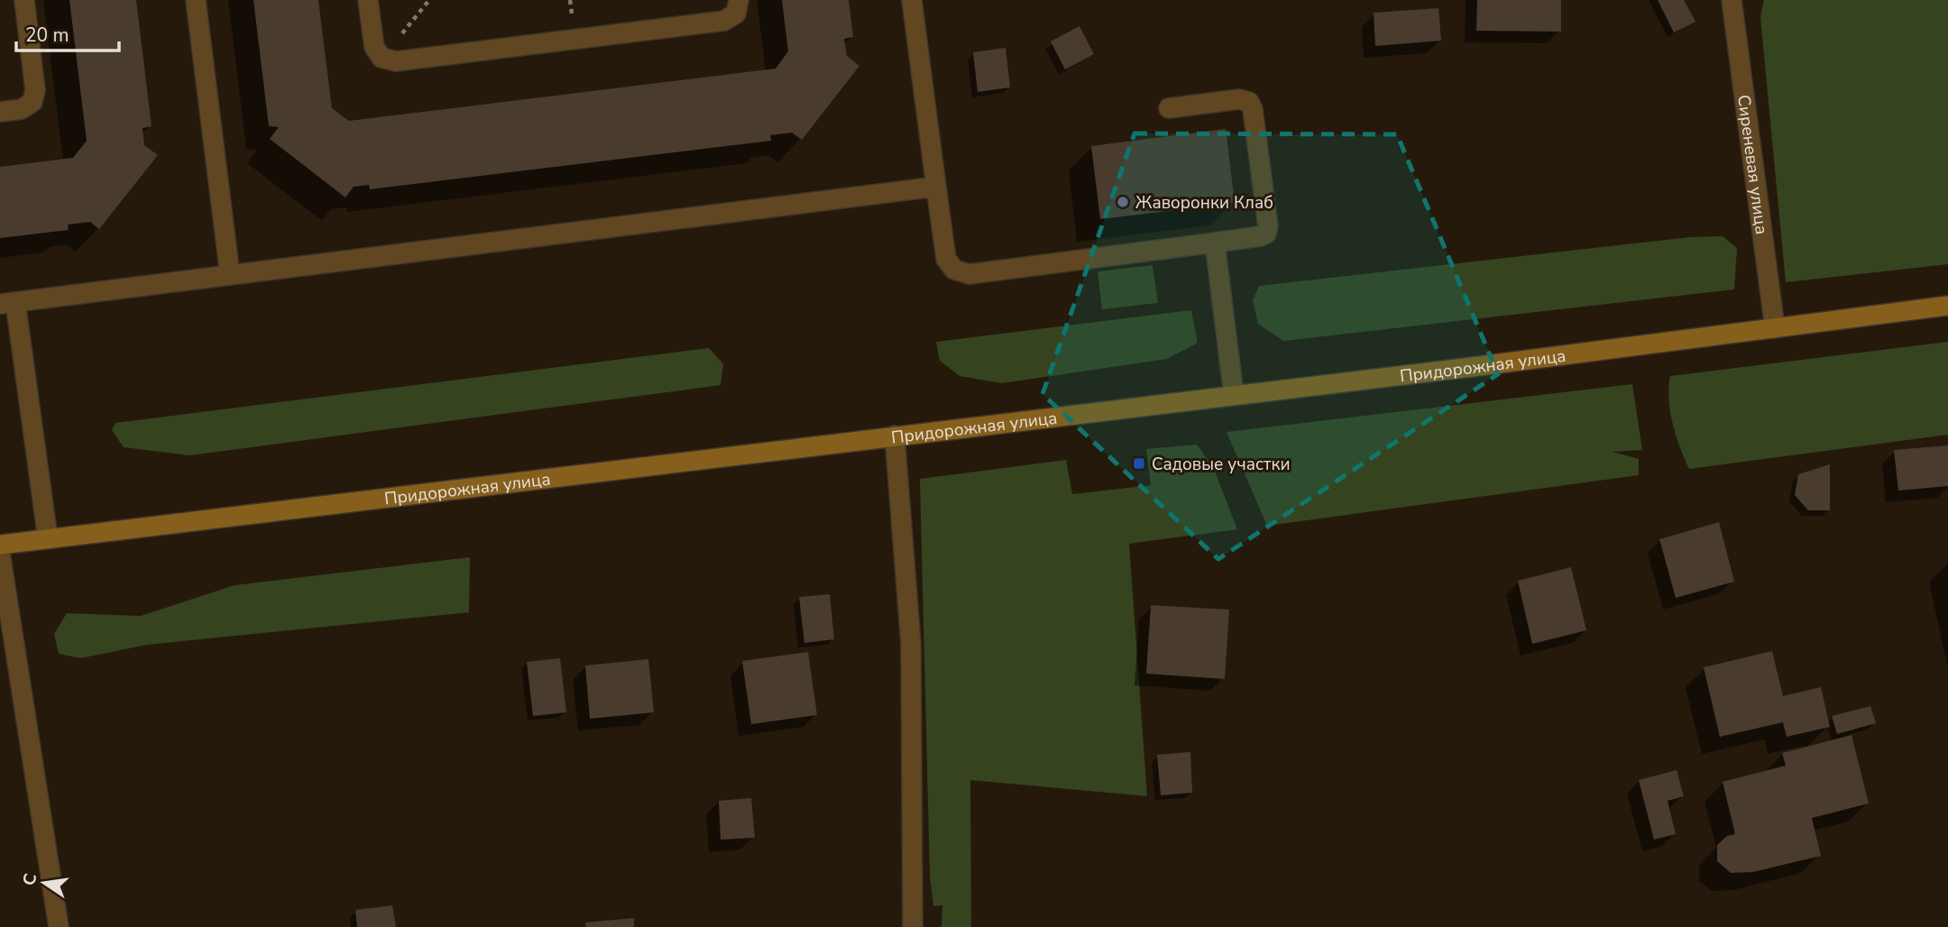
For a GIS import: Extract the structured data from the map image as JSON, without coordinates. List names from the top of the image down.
{
  "streets": {
    "main road": ["Придорожная улица"],
    "street": ["Сиреневая улица"]
  },
  "crossings": [
    ["Сиреневая улица", "Придорожная улица"]
  ],
  "places": {
    "other": ["Жаворонки Клаб"],
    "transit": ["Садовые участки"]
  },
  "scale_bar": "20 m",
  "north": "left"
}
